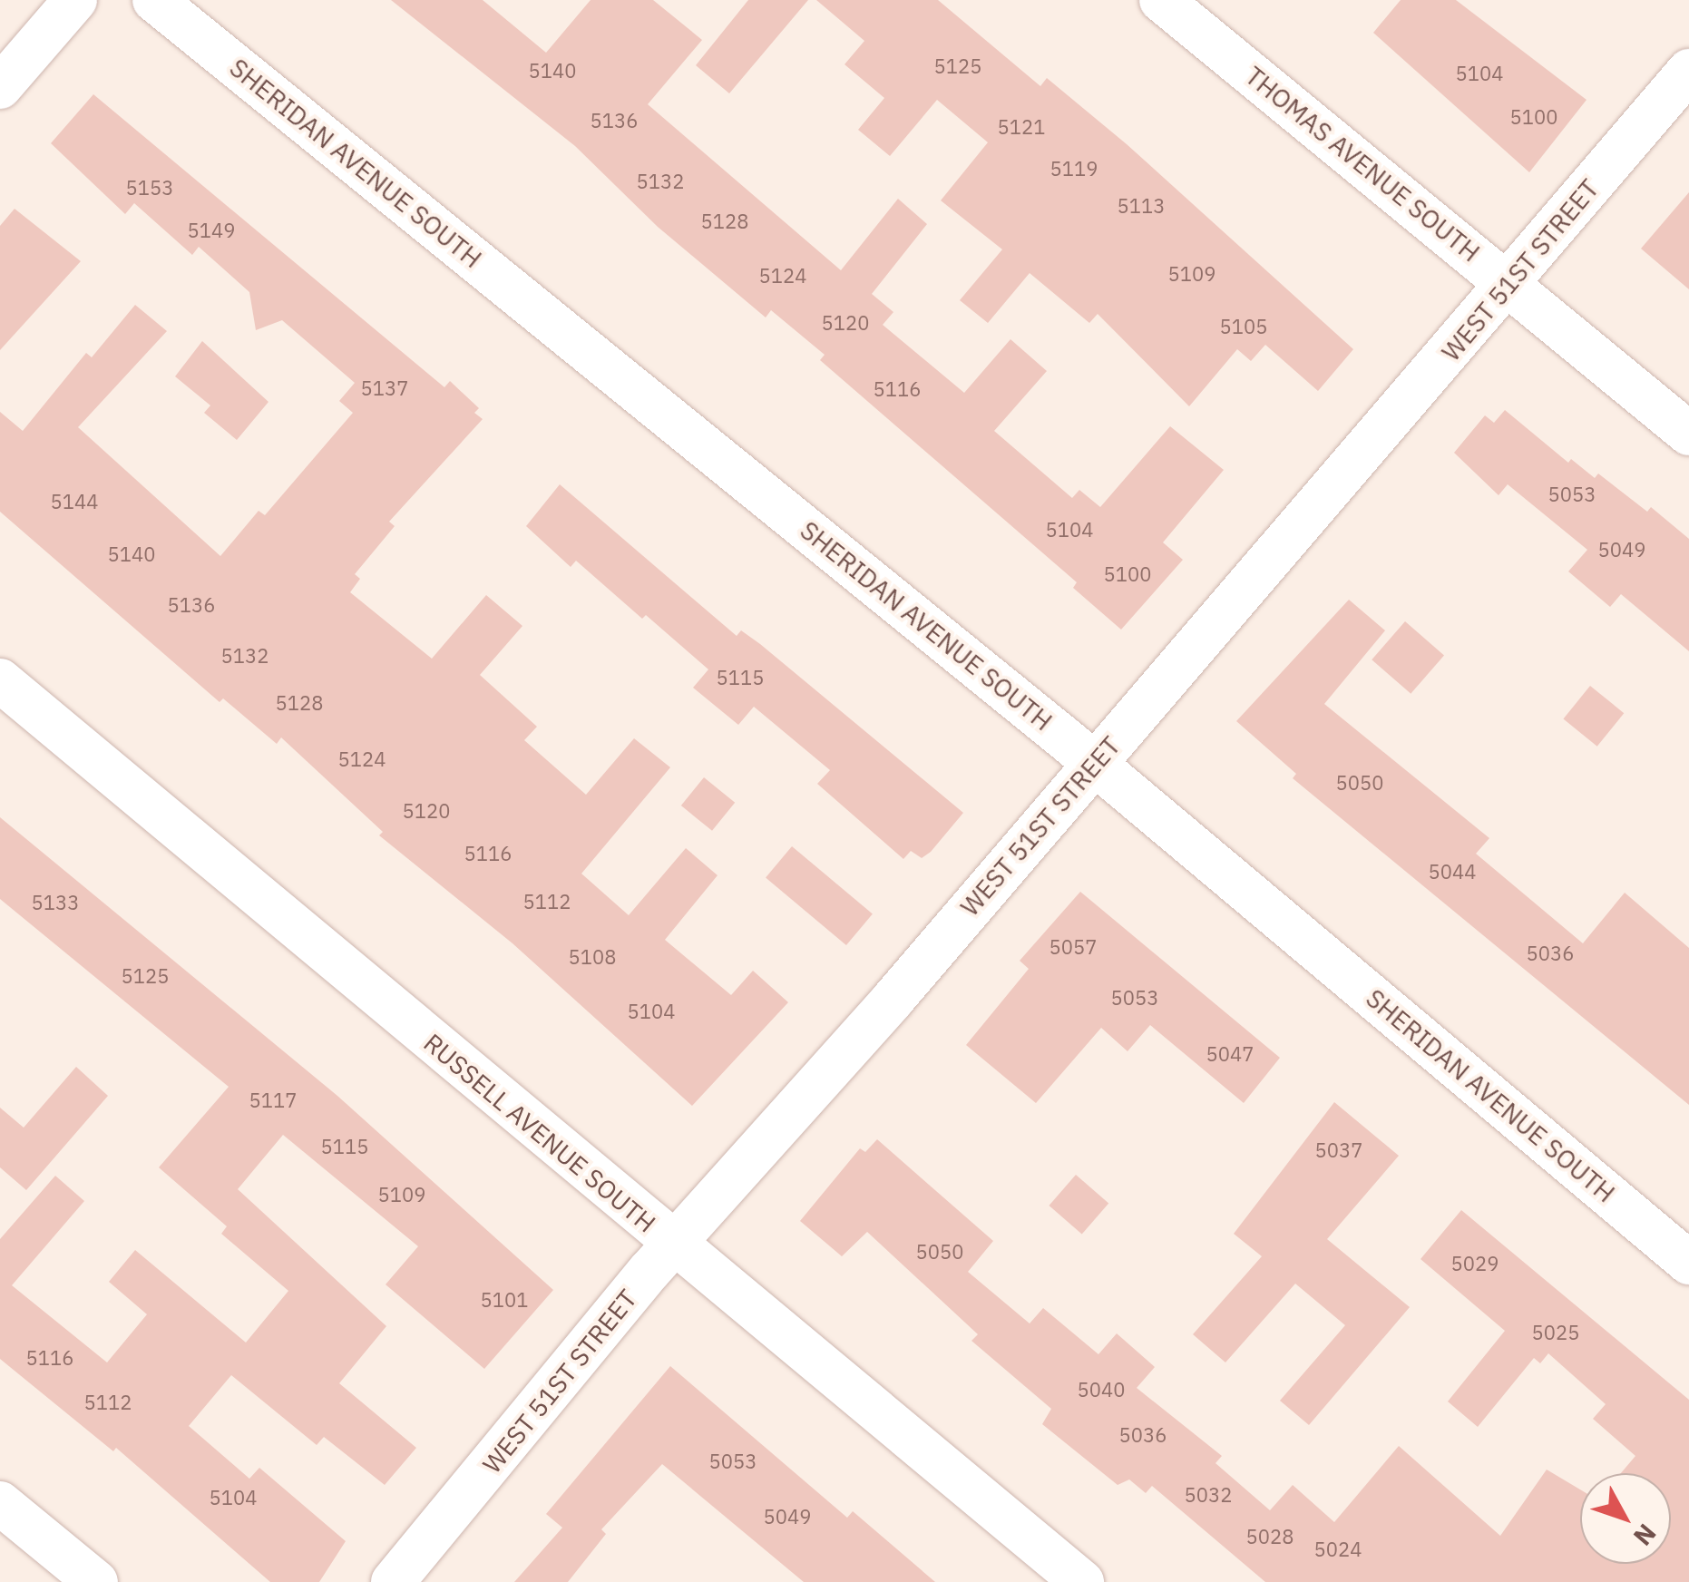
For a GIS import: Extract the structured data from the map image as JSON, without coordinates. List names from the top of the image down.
{
  "streets": {
    "street": [
      "SHERIDAN AVENUE SOUTH",
      "THOMAS AVENUE SOUTH",
      "WEST 51ST STREET",
      "RUSSELL AVENUE SOUTH"
    ]
  },
  "crossings": [
    ["SHERIDAN AVENUE SOUTH", "WEST 51ST STREET"],
    ["THOMAS AVENUE SOUTH", "WEST 51ST STREET"],
    ["WEST 51ST STREET", "RUSSELL AVENUE SOUTH"]
  ],
  "house_numbers": [
    "5125",
    "5140",
    "5104",
    "5100",
    "5136",
    "5121",
    "5119",
    "5132",
    "5153",
    "5113",
    "5128",
    "5149",
    "5109",
    "5124",
    "5120",
    "5105",
    "5137",
    "5116",
    "5053",
    "5144",
    "5104",
    "5049",
    "5140",
    "5100",
    "5136",
    "5132",
    "5115",
    "5128",
    "5124",
    "5050",
    "5120",
    "5116",
    "5044",
    "5112",
    "5133",
    "5057",
    "5036",
    "5108",
    "5125",
    "5053",
    "5104",
    "5047",
    "5117",
    "5115",
    "5037",
    "5109",
    "5050",
    "5029",
    "5101",
    "5025",
    "5116",
    "5040",
    "5112",
    "5036",
    "5053",
    "5032",
    "5104",
    "5049",
    "5028",
    "5024"
  ],
  "north": "bottom right"
}
